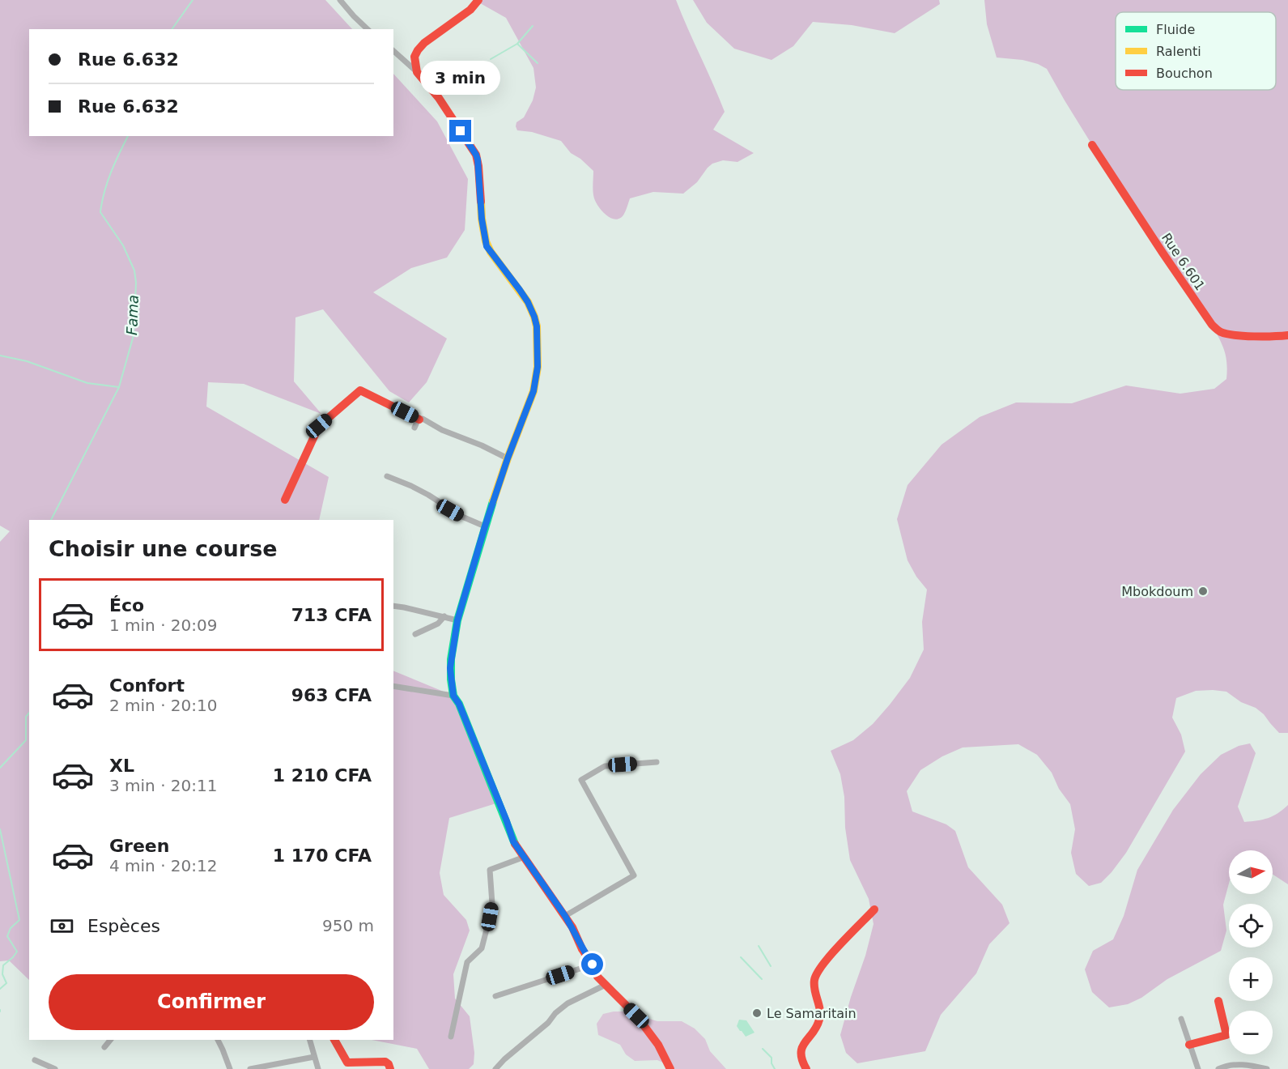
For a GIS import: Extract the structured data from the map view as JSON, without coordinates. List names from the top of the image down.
{
  "streets": {
    "street": ["Rue 6.601"]
  },
  "water": ["Fama"],
  "places": ["Mbokdoum", "Le Samaritain"],
  "legend": ["Fluide", "Ralenti", "Bouchon"],
  "north": "right",
  "page": {
    "banner": ["Rue 6.632", "Rue 6.632"],
    "bubble": "3 min",
    "heading": "Choisir une course",
    "list": [
      {
        "name": "Éco",
        "note": "1 min · 20:09",
        "value": "713 CFA"
      },
      {
        "name": "Confort",
        "note": "2 min · 20:10",
        "value": "963 CFA"
      },
      {
        "name": "XL",
        "note": "3 min · 20:11",
        "value": "1 210 CFA"
      },
      {
        "name": "Green",
        "note": "4 min · 20:12",
        "value": "1 170 CFA"
      }
    ],
    "map_buttons": ["+", "−"],
    "pay": ["Espèces", "950 m"],
    "buttons": "Confirmer"
  }
}
